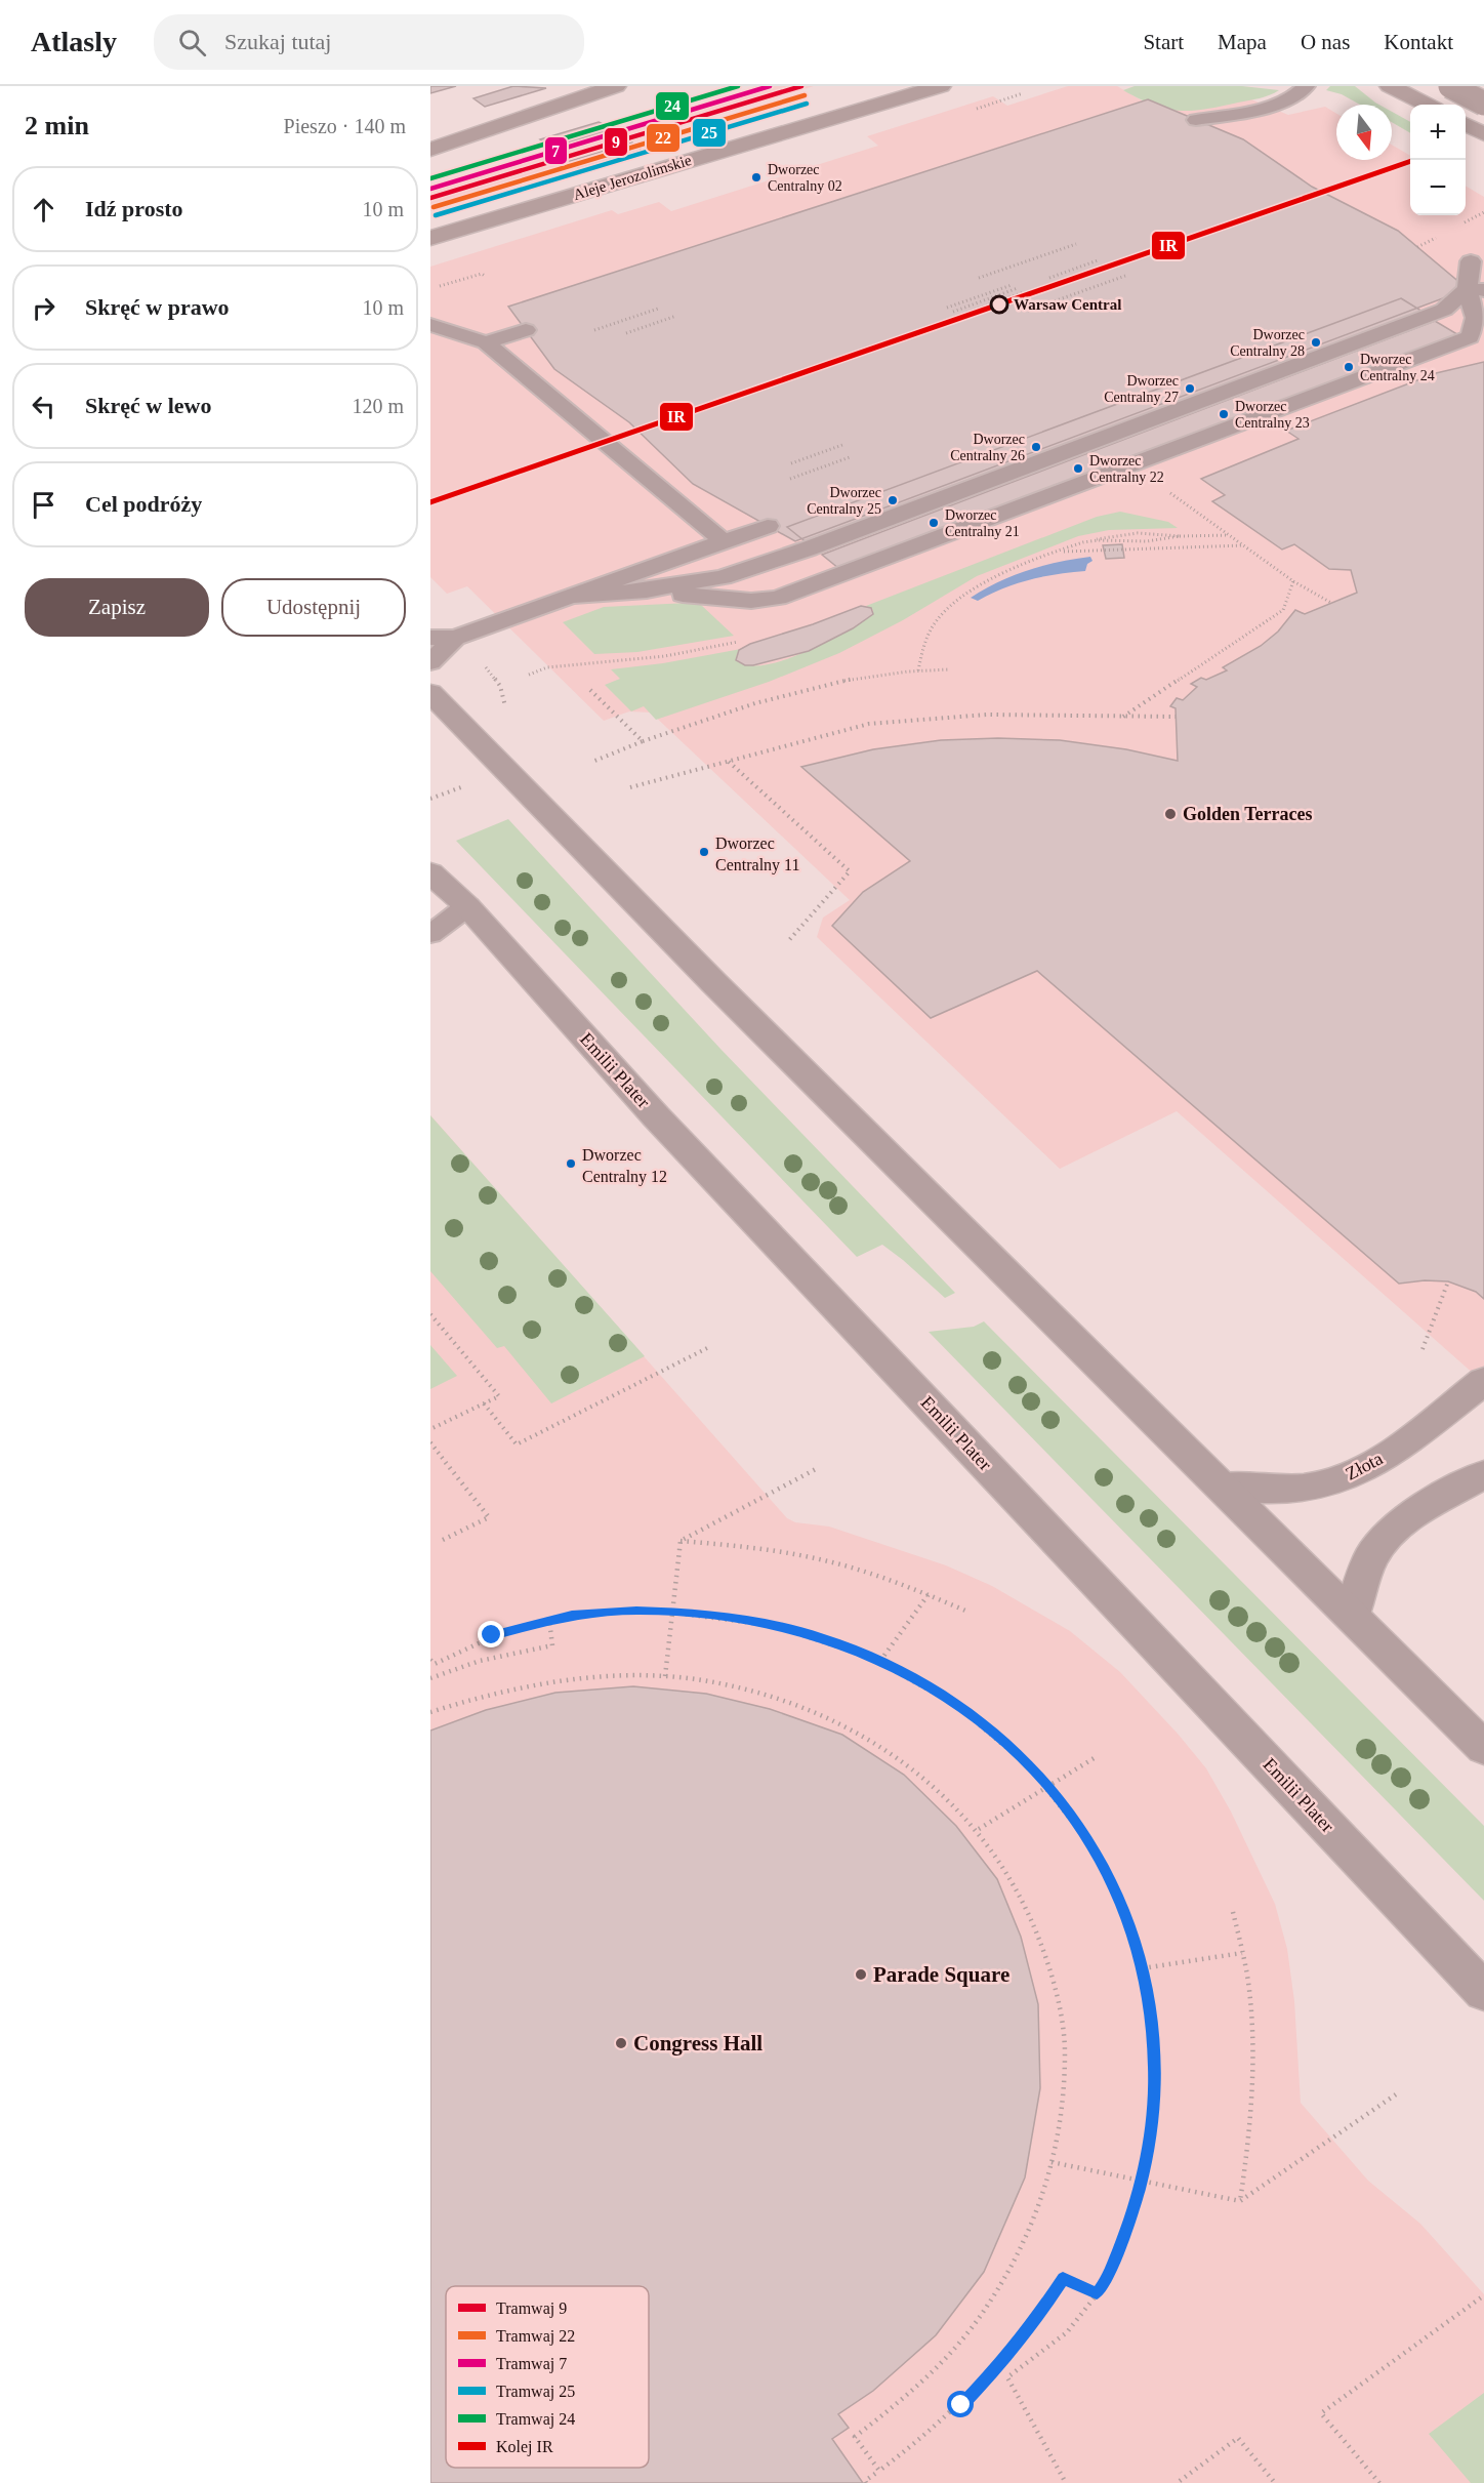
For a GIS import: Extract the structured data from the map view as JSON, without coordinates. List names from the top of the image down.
{
  "streets": {
    "main road": ["Aleje Jerozolimskie"],
    "street": ["Emilii Plater", "Złota"]
  },
  "places": [
    "Dworzec Centralny 02",
    "Warsaw Central",
    "Dworzec Centralny 28",
    "Dworzec Centralny 24",
    "Dworzec Centralny 27",
    "Dworzec Centralny 23",
    "Dworzec Centralny 26",
    "Dworzec Centralny 22",
    "Dworzec Centralny 25",
    "Dworzec Centralny 21",
    "Golden Terraces",
    "Dworzec Centralny 11",
    "Dworzec Centralny 12",
    "Parade Square",
    "Congress Hall"
  ],
  "lines": [
    "tram line 9",
    "tram line 7",
    "tram line 24",
    "tram line 22",
    "tram line 25",
    "rail line IR"
  ],
  "legend": [
    "Tramwaj 9",
    "Tramwaj 22",
    "Tramwaj 7",
    "Tramwaj 25",
    "Tramwaj 24",
    "Kolej IR"
  ],
  "north": "bottom",
  "page": {
    "header": "Atlasly",
    "search": "Szukaj tutaj",
    "nav": [
      "Start",
      "Mapa",
      "O nas",
      "Kontakt"
    ],
    "heading": ["2 min", "Pieszo · 140 m"],
    "map_buttons": ["+", "−"],
    "list": [
      ["Idź prosto", "10 m"],
      ["Skręć w prawo", "10 m"],
      ["Skręć w lewo", "120 m"],
      "Cel podróży"
    ],
    "buttons": ["Zapisz", "Udostępnij"]
  }
}
